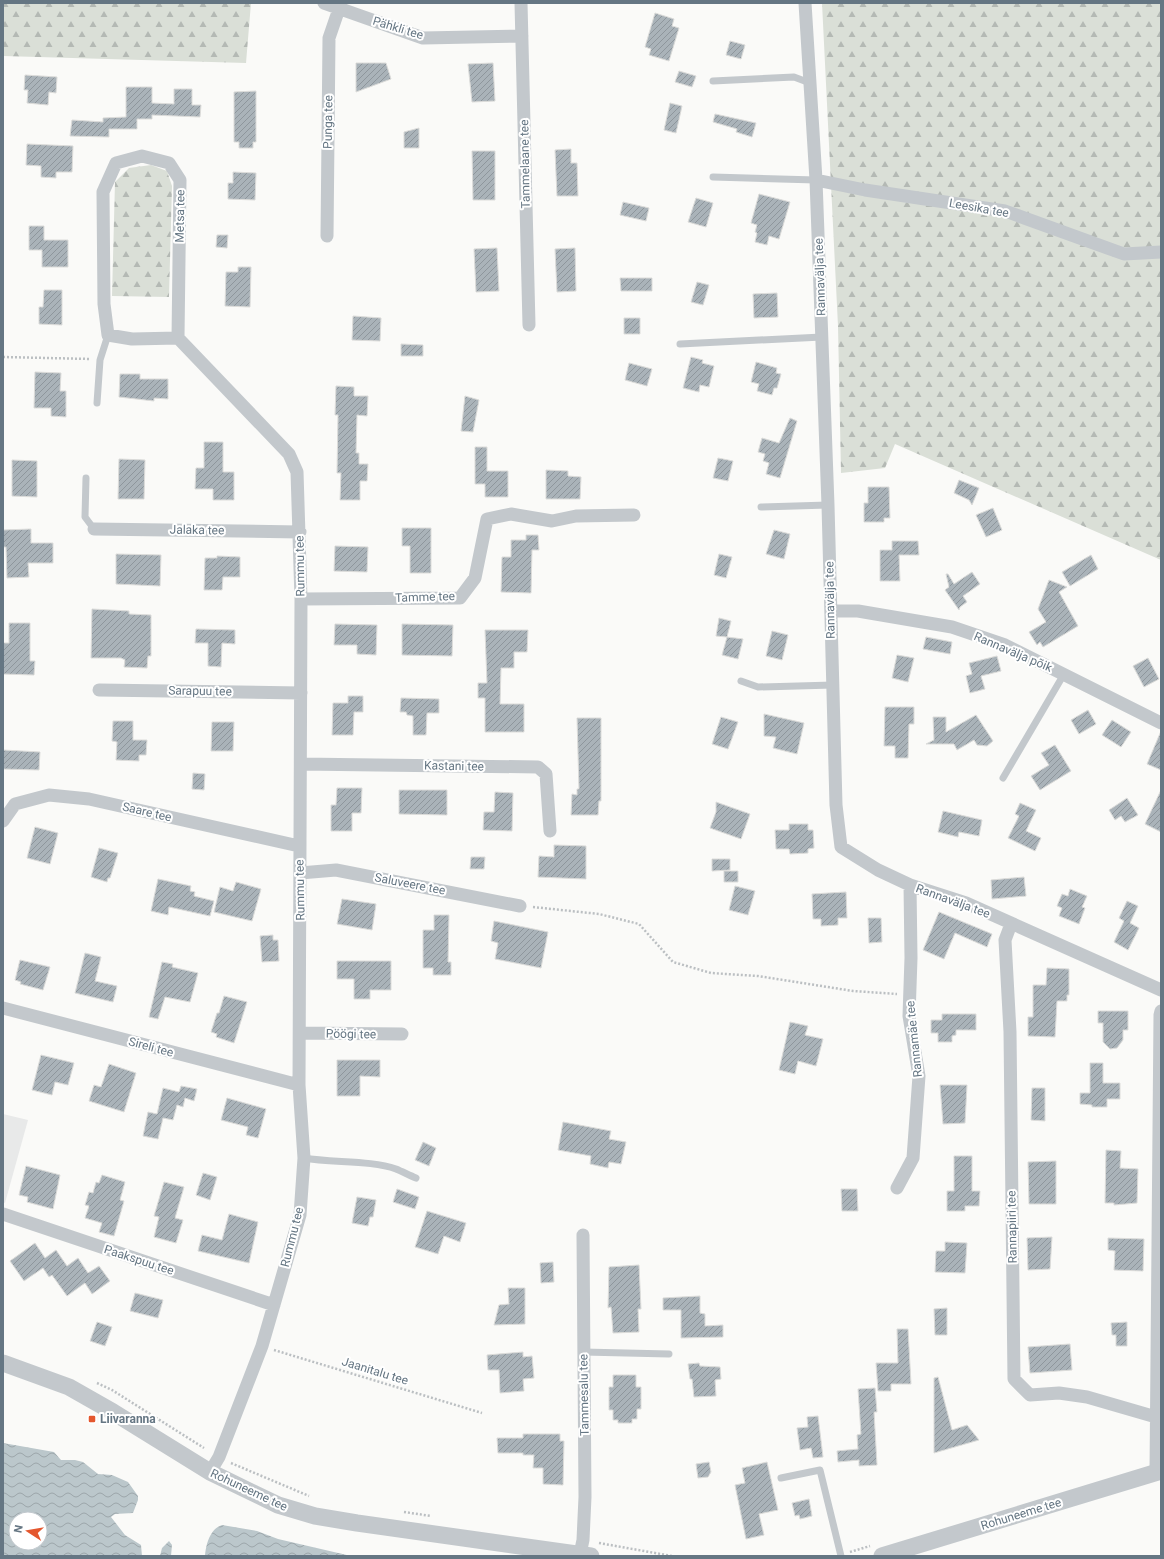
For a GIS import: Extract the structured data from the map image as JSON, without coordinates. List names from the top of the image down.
{
  "streets": {
    "street": [
      "Pähkli tee",
      "Punga tee",
      "Tammelaane tee",
      "Leesika tee",
      "Metsa tee",
      "Rannavälja tee",
      "Jalaka tee",
      "Rummu tee",
      "Tamme tee",
      "Rannavälja põik",
      "Sarapuu tee",
      "Kastani tee",
      "Saare tee",
      "Saluveere tee",
      "Pöögi tee",
      "Rannamäe tee",
      "Sireli tee",
      "Rannapiiri tee",
      "Paakspuu tee",
      "Tammesalu tee",
      "Rohuneeme tee"
    ],
    "path": ["Jaanitalu tee"]
  },
  "crossings": [
    ["Pähkli tee", "Punga tee"],
    ["Pähkli tee", "Tammelaane tee"],
    ["Leesika tee", "Rannavälja tee"],
    ["Metsa tee", "Rummu tee"],
    ["Rannavälja tee", "Rannavälja põik"],
    ["Rannavälja tee", "Rannamäe tee"],
    ["Rannavälja tee", "Rannapiiri tee"],
    ["Jalaka tee", "Rummu tee"],
    ["Rummu tee", "Tamme tee"],
    ["Rummu tee", "Sarapuu tee"],
    ["Rummu tee", "Kastani tee"],
    ["Rummu tee", "Saare tee"],
    ["Rummu tee", "Saluveere tee"],
    ["Rummu tee", "Pöögi tee"],
    ["Rummu tee", "Sireli tee"],
    ["Rummu tee", "Paakspuu tee"],
    ["Rummu tee", "Jaanitalu tee"],
    ["Rummu tee", "Rohuneeme tee"],
    ["Tammesalu tee", "Rohuneeme tee"]
  ],
  "places": {
    "transit": ["Liivaranna"]
  },
  "north": "left"
}
